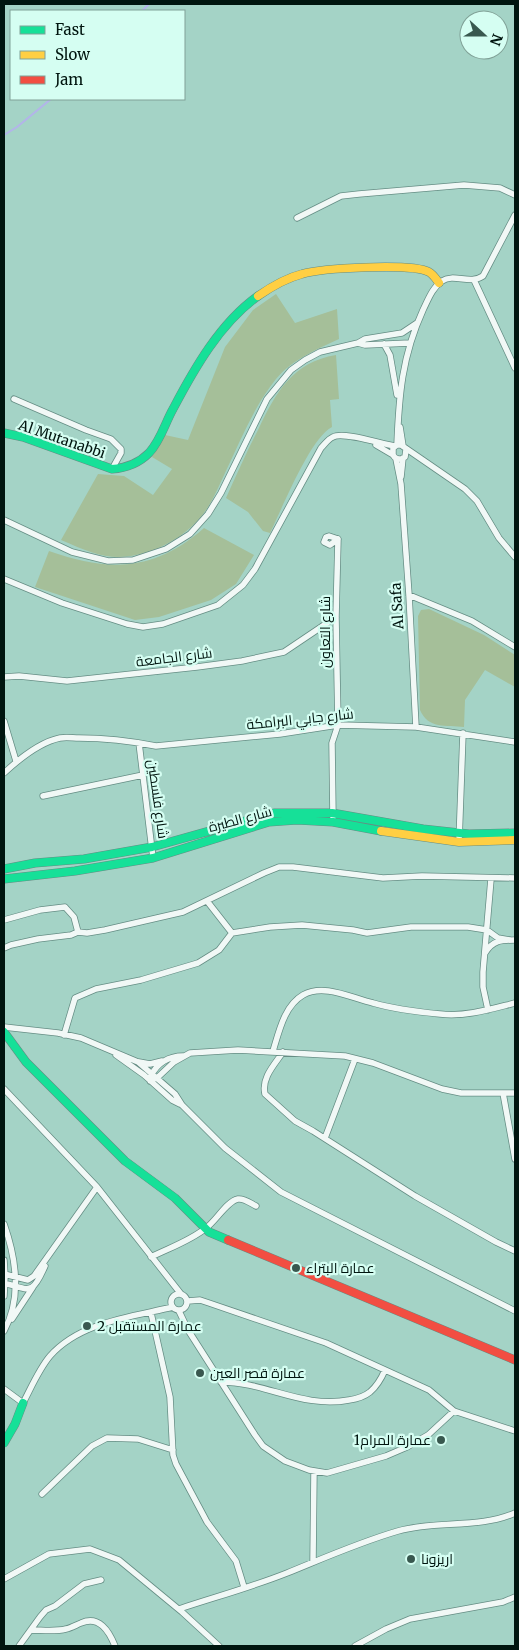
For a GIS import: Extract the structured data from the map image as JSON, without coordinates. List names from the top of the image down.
{
  "streets": {
    "street": [
      "Al Mutanabbi",
      "Al Safa",
      "شارع التعاون",
      "شارع الجامعة",
      "شارع جابي البرامكة",
      "شارع فلسطين",
      "شارع الطيرة"
    ]
  },
  "crossings": [
    ["Al Safa", "شارع جابي البرامكة"],
    ["شارع التعاون", "شارع الجامعة"],
    ["شارع التعاون", "شارع جابي البرامكة"],
    ["شارع التعاون", "شارع الطيرة"],
    ["شارع جابي البرامكة", "شارع فلسطين"],
    ["شارع فلسطين", "شارع الطيرة"]
  ],
  "places": [
    "عمارة البتراء",
    "عمارة المستقبل 2",
    "عمارة قصر العين",
    "عمارة المرام1",
    "اريزونا"
  ],
  "legend": ["Fast", "Slow", "Jam"],
  "north": "right"
}
